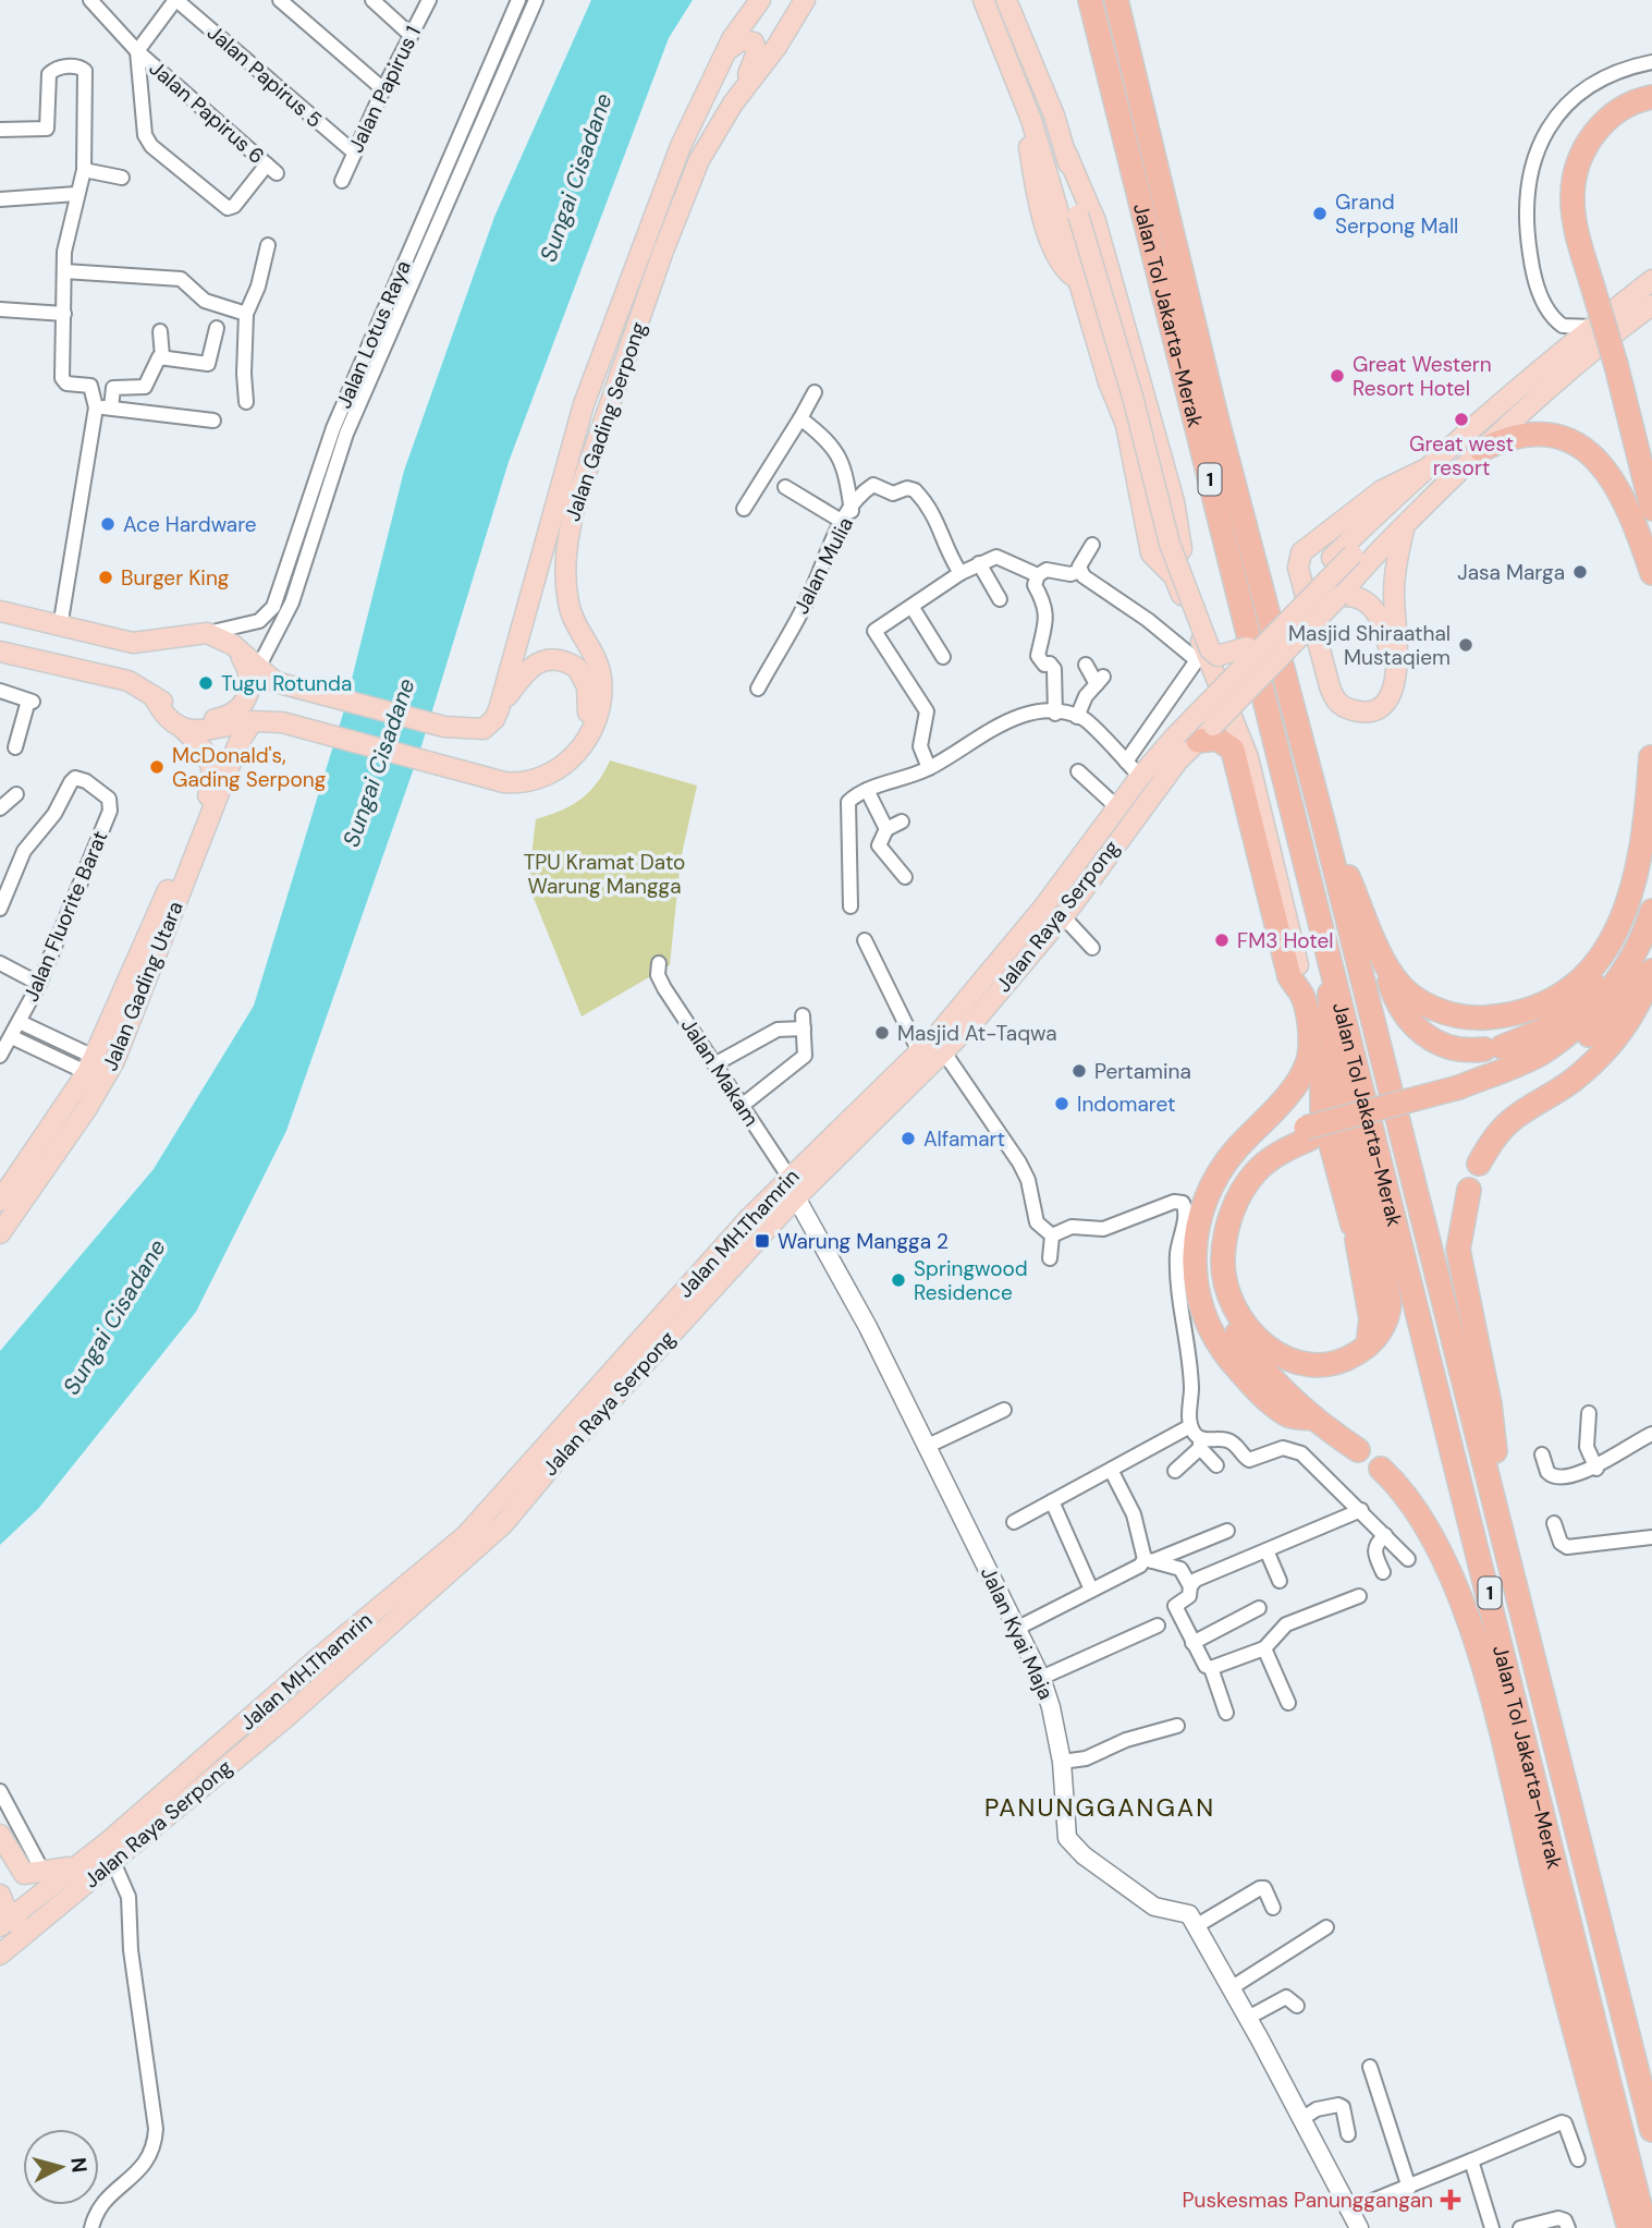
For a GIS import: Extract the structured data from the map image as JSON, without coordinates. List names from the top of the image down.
{
  "streets": {
    "highway": ["Jalan Tol Jakarta–Merak", "1"],
    "main road": [
      "Jalan Gading Serpong",
      "Jalan Raya Serpong",
      "Jalan Gading Utara",
      "Jalan MH.Thamrin",
      "Jalan Kyai Maja"
    ],
    "street": [
      "Jalan Papirus 5",
      "Jalan Papirus 1",
      "Jalan Papirus 6",
      "Jalan Lotus Raya",
      "Jalan Mulia",
      "Jalan Fluorite Barat",
      "Jalan Makam"
    ]
  },
  "crossings": [
    ["Jalan Papirus 5", "Jalan Papirus 1"],
    ["Jalan Gading Serpong", "Jalan Gading Utara"],
    ["Jalan Raya Serpong", "Jalan MH.Thamrin"],
    ["Jalan Raya Serpong", "Jalan Kyai Maja"],
    ["Jalan Makam", "Jalan MH.Thamrin"]
  ],
  "districts": ["PANUNGGANGAN"],
  "water": ["Sungai Cisadane"],
  "parks": ["TPU Kramat Dato Warung Mangga"],
  "places": {
    "other": [
      "Grand Serpong Mall",
      "Great Western Resort Hotel",
      "Great west resort",
      "Ace Hardware",
      "Jasa Marga",
      "Burger King",
      "Masjid Shiraathal Mustaqiem",
      "Tugu Rotunda",
      "McDonald's, Gading Serpong",
      "FM3 Hotel",
      "Masjid At-Taqwa",
      "Pertamina",
      "Indomaret",
      "Alfamart",
      "Springwood Residence"
    ],
    "transit": ["Warung Mangga 2"],
    "health": ["Puskesmas Panunggangan"]
  },
  "north": "right"
}
